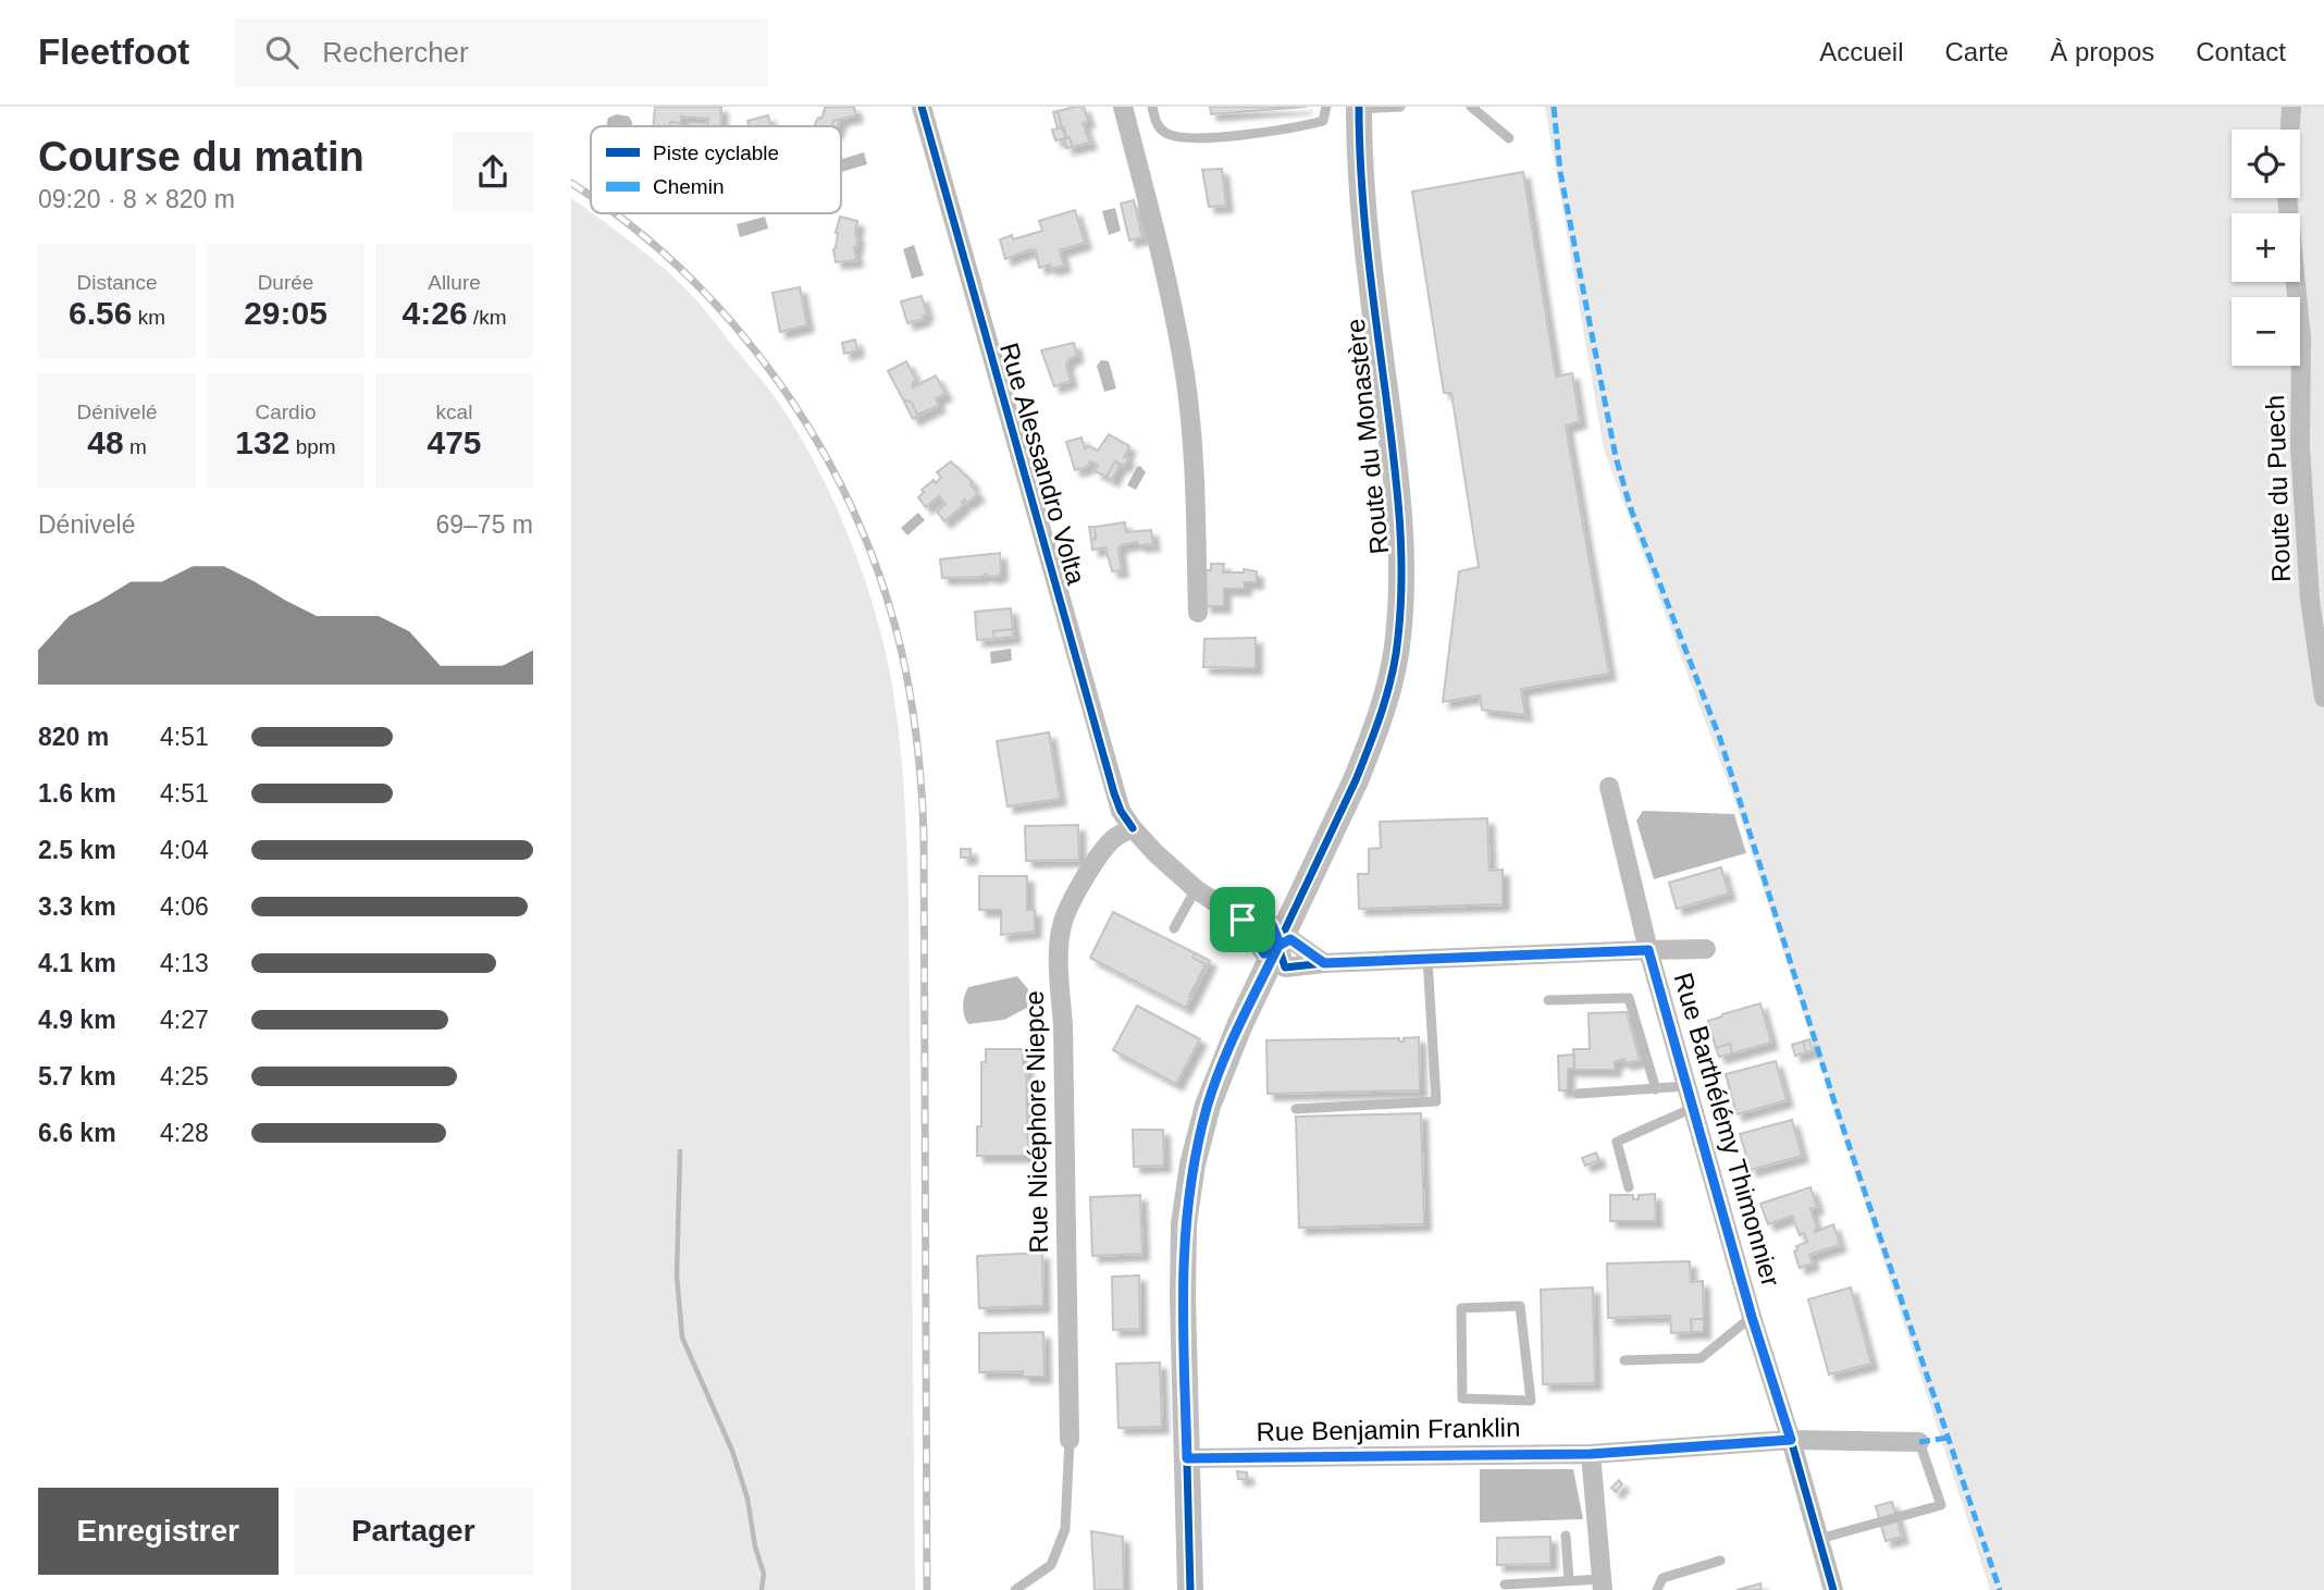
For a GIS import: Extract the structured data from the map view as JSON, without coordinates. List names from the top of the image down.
{
  "streets": {
    "street": [
      "Route du Monastère",
      "Rue Alessandro Volta",
      "Route du Puech",
      "Rue Nicéphore Niepce",
      "Rue Barthélémy Thimonnier",
      "Rue Benjamin Franklin"
    ]
  },
  "crossings": [
    ["Route du Monastère", "Rue Alessandro Volta"],
    ["Route du Monastère", "Rue Barthélémy Thimonnier"],
    ["Route du Monastère", "Rue Benjamin Franklin"],
    ["Rue Alessandro Volta", "Rue Nicéphore Niepce"],
    ["Rue Alessandro Volta", "Rue Barthélémy Thimonnier"],
    ["Rue Barthélémy Thimonnier", "Rue Benjamin Franklin"]
  ],
  "legend": ["Piste cyclable", "Chemin"],
  "page": {
    "header": "Fleetfoot",
    "search": "Rechercher",
    "nav": [
      "Accueil",
      "Carte",
      "À propos",
      "Contact"
    ],
    "heading": ["Course du matin", "09:20 · 8 × 820 m"],
    "map_buttons": ["+", "−"],
    "stats": [
      ["Distance", "6.56 km"],
      ["Durée", "29:05"],
      ["Allure", "4:26 /km"],
      ["Dénivelé", "48 m"],
      ["Cardio", "132 bpm"],
      ["kcal", "475"]
    ],
    "chart": ["Dénivelé", "69–75 m"],
    "list": [
      {
        "name": "820 m",
        "note": "4:51"
      },
      {
        "name": "1.6 km",
        "note": "4:51"
      },
      {
        "name": "2.5 km",
        "note": "4:04"
      },
      {
        "name": "3.3 km",
        "note": "4:06"
      },
      {
        "name": "4.1 km",
        "note": "4:13"
      },
      {
        "name": "4.9 km",
        "note": "4:27"
      },
      {
        "name": "5.7 km",
        "note": "4:25"
      },
      {
        "name": "6.6 km",
        "note": "4:28"
      }
    ],
    "buttons": ["Enregistrer", "Partager"]
  }
}
